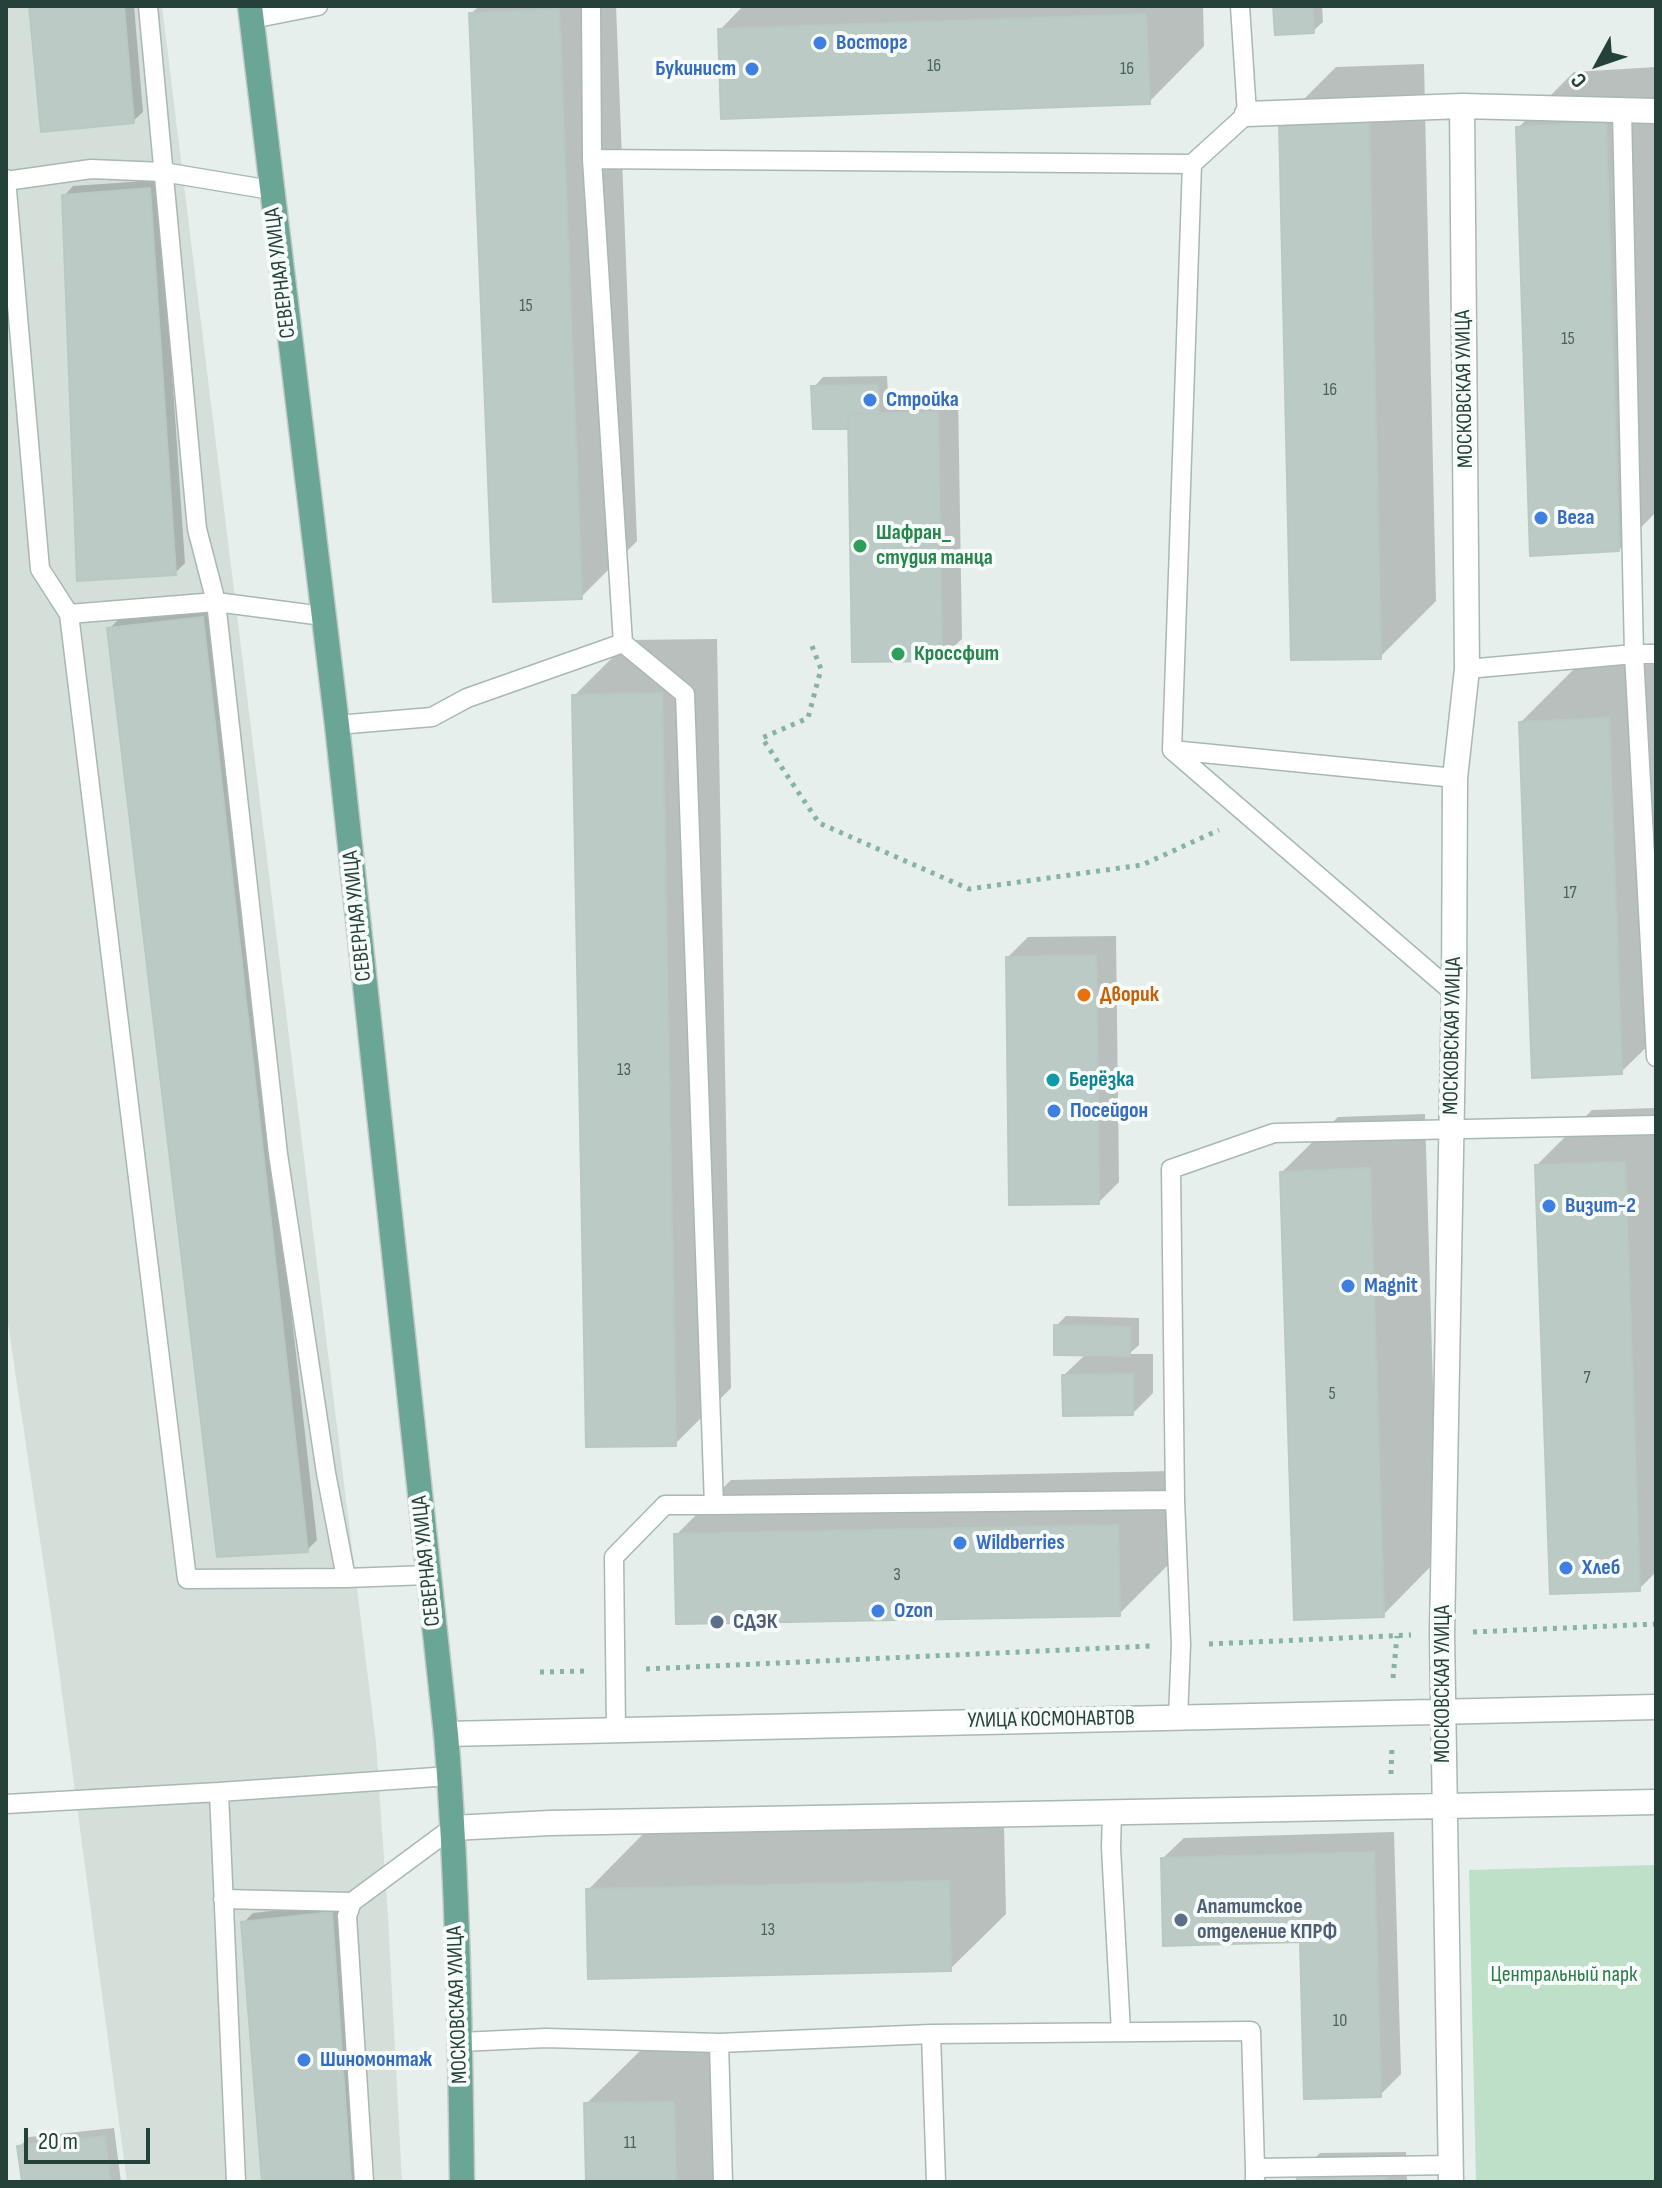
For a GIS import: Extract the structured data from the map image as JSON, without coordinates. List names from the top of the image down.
{
  "streets": {
    "main road": ["СЕВЕРНАЯ УЛИЦА", "МОСКОВСКАЯ УЛИЦА"],
    "street": ["УЛИЦА КОСМОНАВТОВ"]
  },
  "crossings": [
    ["СЕВЕРНАЯ УЛИЦА", "МОСКОВСКАЯ УЛИЦА"],
    ["СЕВЕРНАЯ УЛИЦА", "УЛИЦА КОСМОНАВТОВ"],
    ["МОСКОВСКАЯ УЛИЦА", "УЛИЦА КОСМОНАВТОВ"]
  ],
  "parks": ["Центральный парк"],
  "places": [
    "Восторг",
    "Букинист",
    "Стройка",
    "Вега",
    "Шафран_ студия танца",
    "Кроссфит",
    "Дворик",
    "Берёзка",
    "Посейдон",
    "Визит-2",
    "Magnit",
    "Wildberries",
    "Хлеб",
    "Ozon",
    "СДЭК",
    "Апатитское отделение КПРФ",
    "Шиномонтаж"
  ],
  "house_numbers": [
    "16",
    "16",
    "15",
    "15",
    "16",
    "17",
    "13",
    "7",
    "5",
    "3",
    "13",
    "10",
    "11"
  ],
  "scale_bar": "20 m",
  "north": "bottom left"
}
